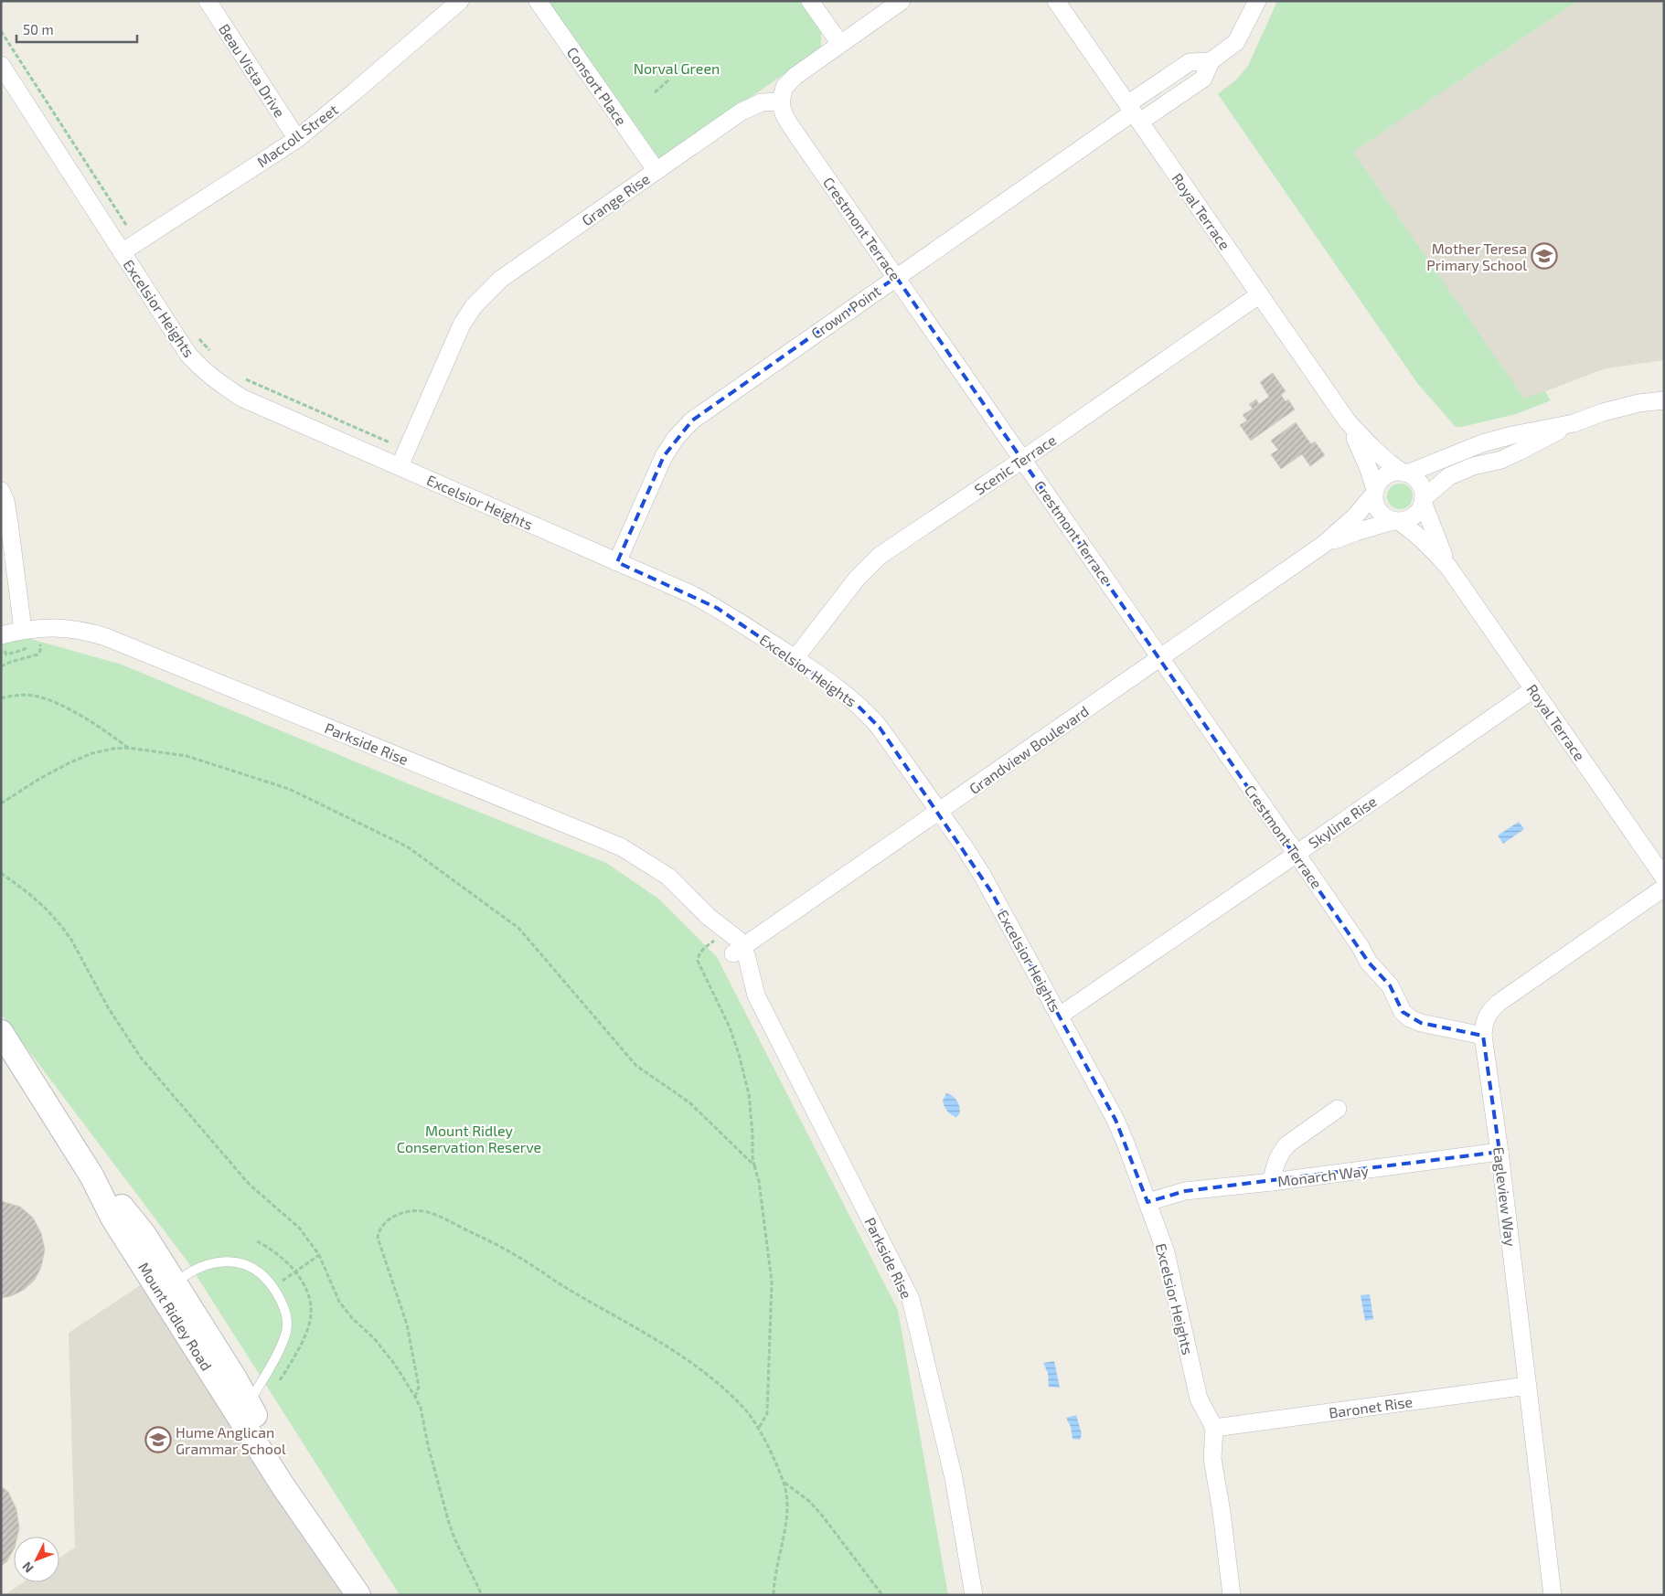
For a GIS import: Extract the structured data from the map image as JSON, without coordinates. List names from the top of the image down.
{
  "streets": {
    "street": [
      "Beau Vista Drive",
      "Consort Place",
      "Maccoll Street",
      "Grange Rise",
      "Royal Terrace",
      "Crestmont Terrace",
      "Excelsior Heights",
      "Crown Point",
      "Scenic Terrace",
      "Parkside Rise",
      "Grandview Boulevard",
      "Skyline Rise",
      "Monarch Way",
      "Eagleview Way",
      "Mount Ridley Road",
      "Baronet Rise"
    ]
  },
  "crossings": [
    ["Beau Vista Drive", "Maccoll Street"],
    ["Consort Place", "Grange Rise"],
    ["Maccoll Street", "Excelsior Heights"],
    ["Grange Rise", "Crestmont Terrace"],
    ["Grange Rise", "Excelsior Heights"],
    ["Royal Terrace", "Crown Point"],
    ["Royal Terrace", "Scenic Terrace"],
    ["Royal Terrace", "Grandview Boulevard"],
    ["Royal Terrace", "Skyline Rise"],
    ["Crestmont Terrace", "Crown Point"],
    ["Crestmont Terrace", "Scenic Terrace"],
    ["Crestmont Terrace", "Grandview Boulevard"],
    ["Crestmont Terrace", "Skyline Rise"],
    ["Crestmont Terrace", "Eagleview Way"],
    ["Excelsior Heights", "Crown Point"],
    ["Excelsior Heights", "Scenic Terrace"],
    ["Excelsior Heights", "Grandview Boulevard"],
    ["Excelsior Heights", "Skyline Rise"],
    ["Excelsior Heights", "Monarch Way"],
    ["Excelsior Heights", "Baronet Rise"],
    ["Parkside Rise", "Grandview Boulevard"],
    ["Monarch Way", "Eagleview Way"],
    ["Eagleview Way", "Baronet Rise"]
  ],
  "parks": ["Norval Green", "Mount Ridley Conservation Reserve"],
  "places": {
    "school or university": ["Mother Teresa Primary School", "Hume Anglican Grammar School"]
  },
  "scale_bar": "50 m",
  "north": "bottom left"
}
